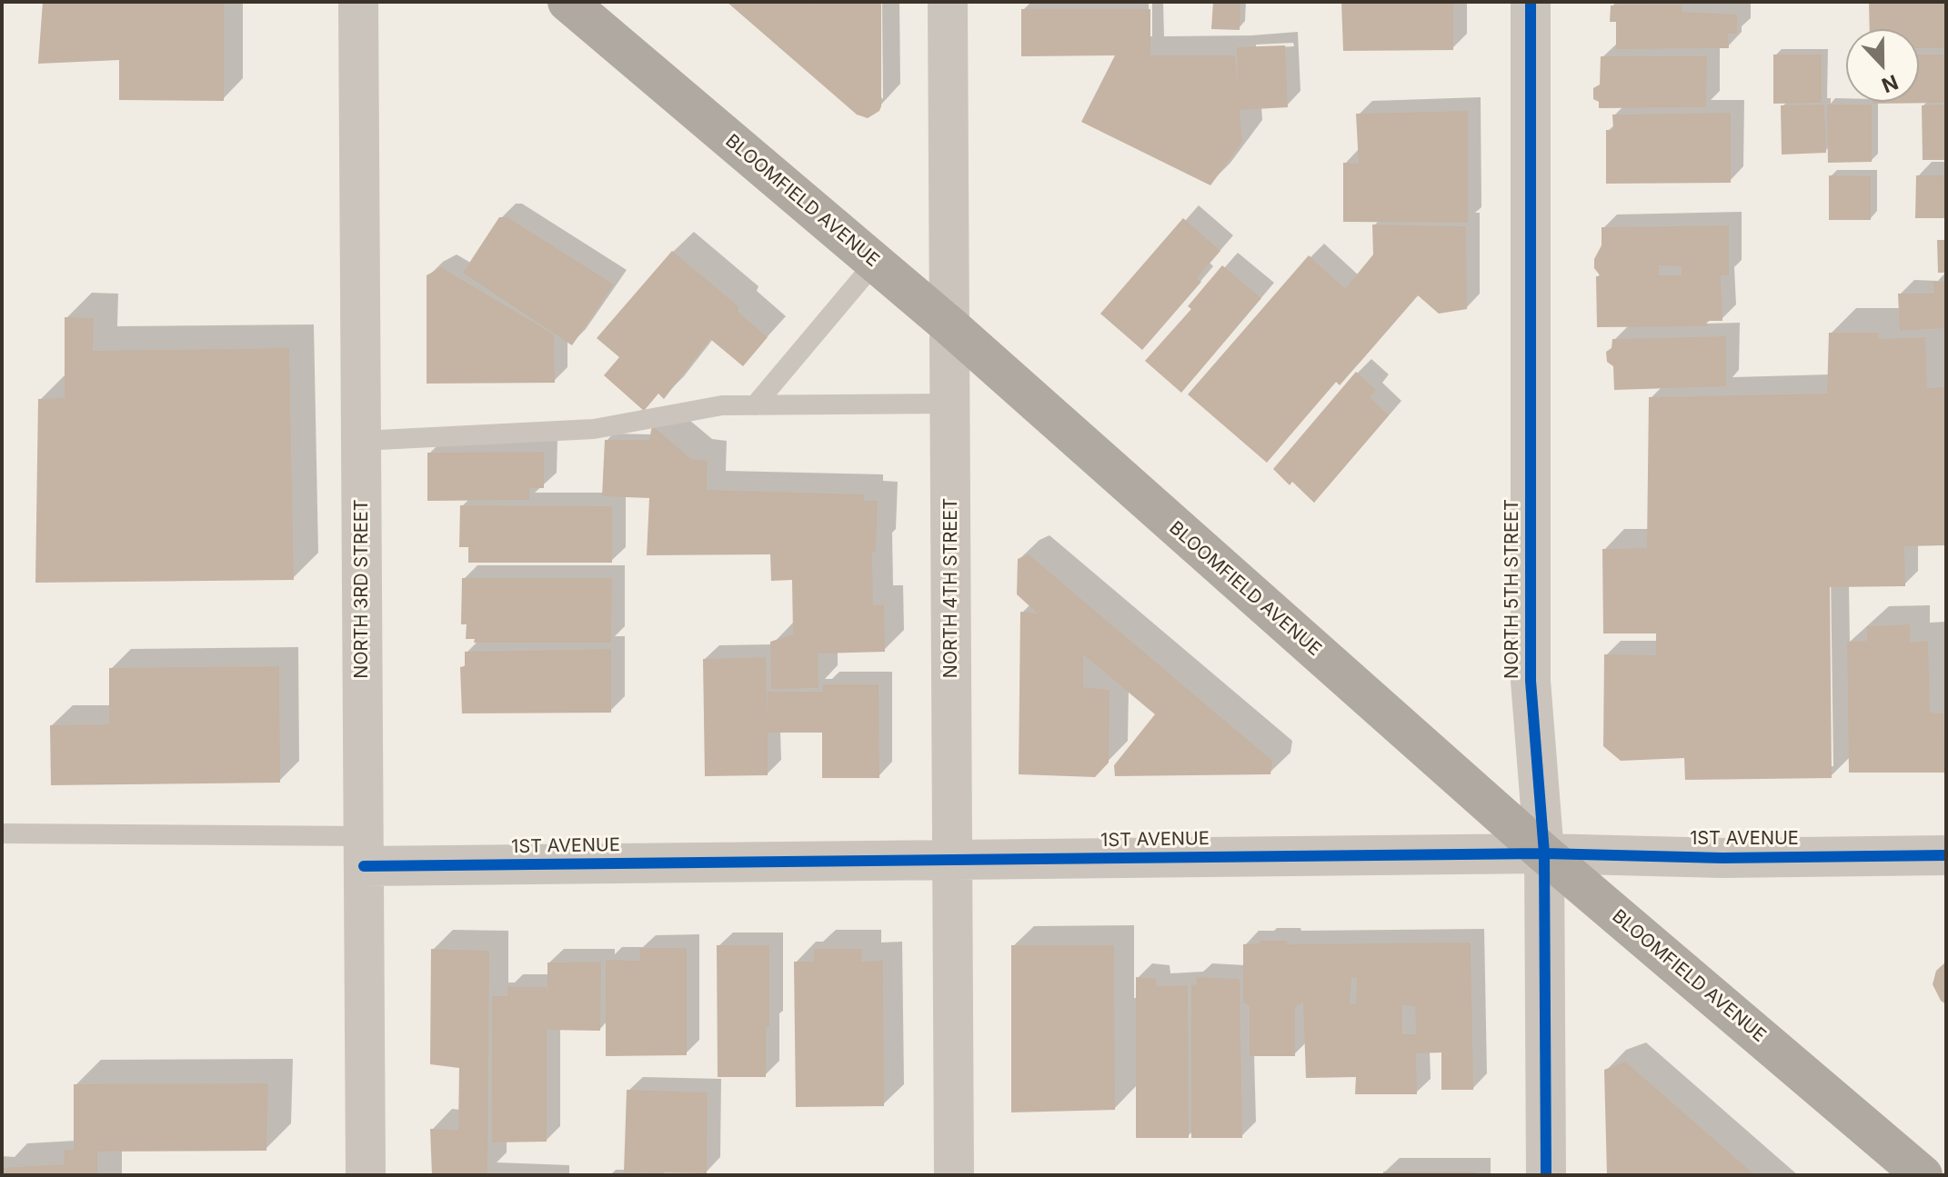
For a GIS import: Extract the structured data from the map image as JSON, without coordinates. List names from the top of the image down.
{
  "streets": {
    "main road": ["BLOOMFIELD AVENUE"],
    "street": [
      "NORTH 4TH STREET",
      "NORTH 3RD STREET",
      "NORTH 5TH STREET",
      "1ST AVENUE"
    ]
  },
  "crossings": [
    ["BLOOMFIELD AVENUE", "NORTH 4TH STREET"],
    ["BLOOMFIELD AVENUE", "NORTH 5TH STREET"],
    ["BLOOMFIELD AVENUE", "1ST AVENUE"],
    ["NORTH 4TH STREET", "1ST AVENUE"],
    ["NORTH 3RD STREET", "1ST AVENUE"],
    ["NORTH 5TH STREET", "1ST AVENUE"]
  ],
  "north": "bottom"
}
